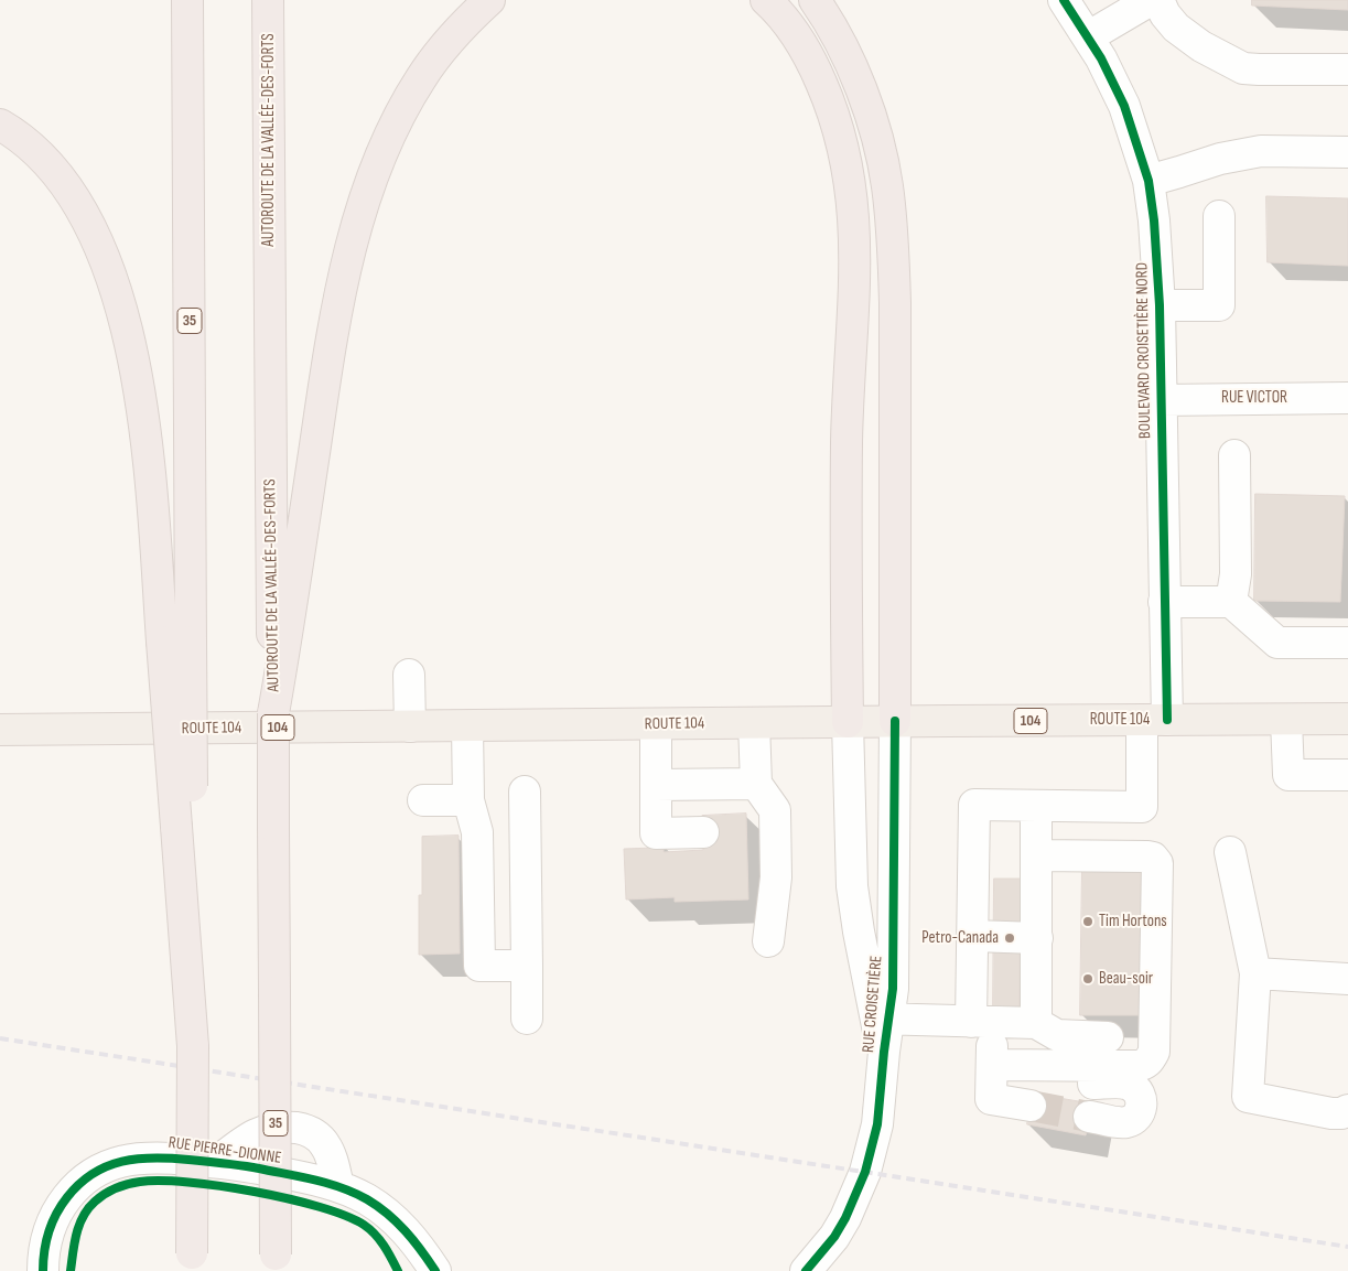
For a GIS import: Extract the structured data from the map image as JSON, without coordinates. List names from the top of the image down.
{
  "streets": {
    "highway": ["AUTOROUTE DE LA VALLÉE-DES-FORTS", "35"],
    "main road": ["ROUTE 104", "104"],
    "street": [
      "BOULEVARD CROISETIÈRE NORD",
      "RUE VICTOR",
      "RUE CROISETIÈRE",
      "RUE PIERRE-DIONNE"
    ]
  },
  "crossings": [
    ["BOULEVARD CROISETIÈRE NORD", "RUE VICTOR"],
    ["BOULEVARD CROISETIÈRE NORD", "ROUTE 104"],
    ["ROUTE 104", "RUE CROISETIÈRE"]
  ],
  "places": ["Tim Hortons", "Petro-Canada", "Beau-soir"]
}
